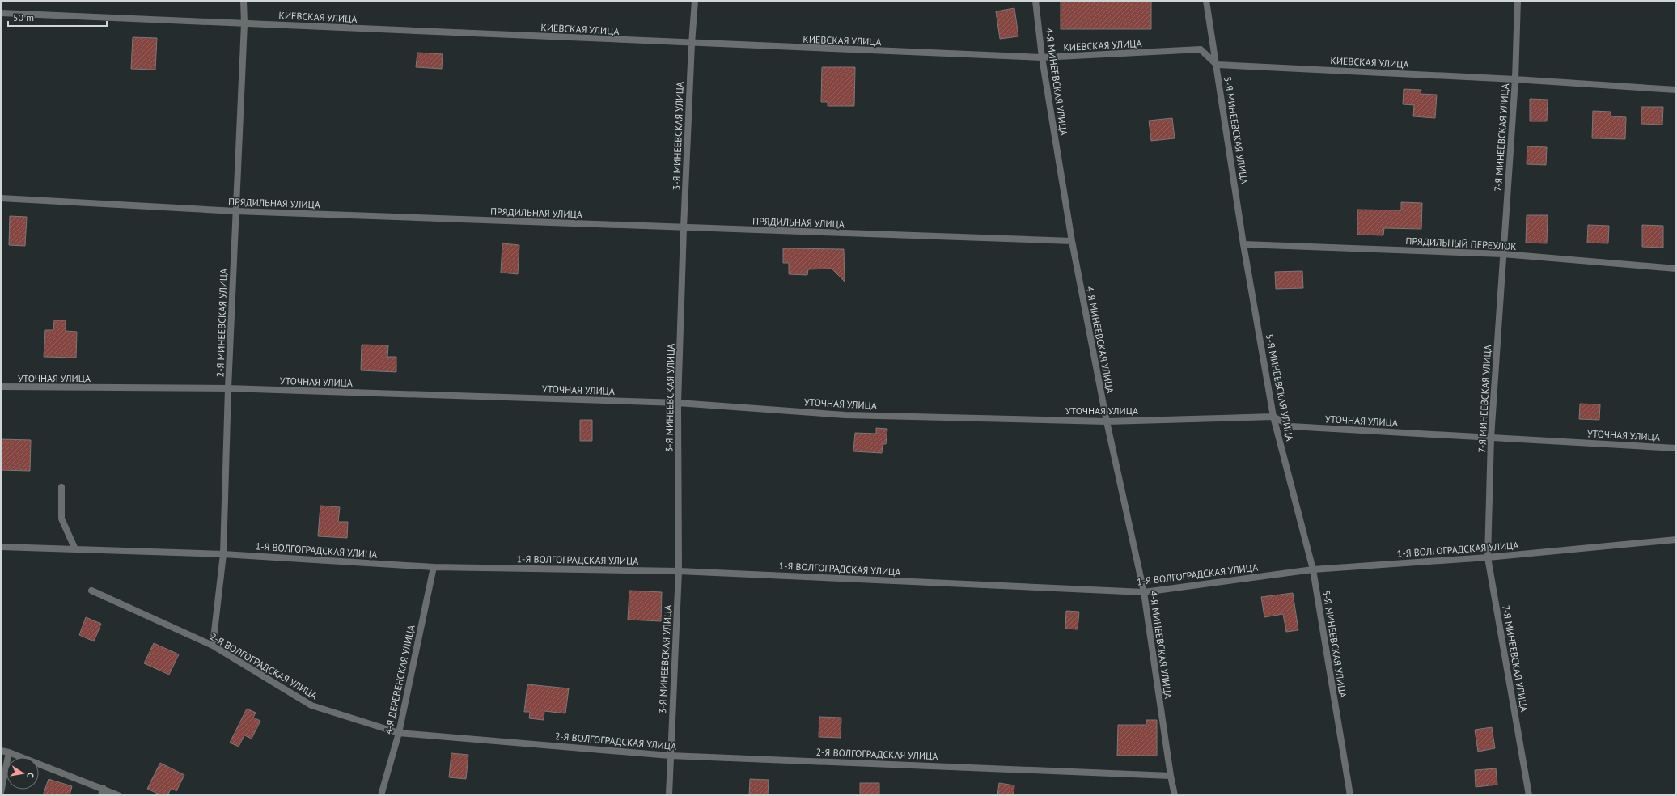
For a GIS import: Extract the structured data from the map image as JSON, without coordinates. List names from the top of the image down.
{
  "streets": {
    "street": [
      "КИЕВСКАЯ УЛИЦА",
      "4-Я МИНЕЕВСКАЯ УЛИЦА",
      "5-Я МИНЕЕВСКАЯ УЛИЦА",
      "3-Я МИНЕЕВСКАЯ УЛИЦА",
      "7-Я МИНЕЕВСКАЯ УЛИЦА",
      "ПРЯДИЛЬНАЯ УЛИЦА",
      "ПРЯДИЛЬНЫЙ ПЕРЕУЛОК",
      "2-Я МИНЕЕВСКАЯ УЛИЦА",
      "УТОЧНАЯ УЛИЦА",
      "1-Я ВОЛГОГРАДСКАЯ УЛИЦА",
      "2-Я ВОЛГОГРАДСКАЯ УЛИЦА",
      "4-Я ДЕРЕВЕНСКАЯ УЛИЦА"
    ]
  },
  "crossings": [
    ["КИЕВСКАЯ УЛИЦА", "4-Я МИНЕЕВСКАЯ УЛИЦА"],
    ["КИЕВСКАЯ УЛИЦА", "5-Я МИНЕЕВСКАЯ УЛИЦА"],
    ["КИЕВСКАЯ УЛИЦА", "3-Я МИНЕЕВСКАЯ УЛИЦА"],
    ["КИЕВСКАЯ УЛИЦА", "7-Я МИНЕЕВСКАЯ УЛИЦА"],
    ["КИЕВСКАЯ УЛИЦА", "2-Я МИНЕЕВСКАЯ УЛИЦА"],
    ["4-Я МИНЕЕВСКАЯ УЛИЦА", "ПРЯДИЛЬНАЯ УЛИЦА"],
    ["4-Я МИНЕЕВСКАЯ УЛИЦА", "УТОЧНАЯ УЛИЦА"],
    ["4-Я МИНЕЕВСКАЯ УЛИЦА", "1-Я ВОЛГОГРАДСКАЯ УЛИЦА"],
    ["4-Я МИНЕЕВСКАЯ УЛИЦА", "2-Я ВОЛГОГРАДСКАЯ УЛИЦА"],
    ["5-Я МИНЕЕВСКАЯ УЛИЦА", "ПРЯДИЛЬНЫЙ ПЕРЕУЛОК"],
    ["5-Я МИНЕЕВСКАЯ УЛИЦА", "УТОЧНАЯ УЛИЦА"],
    ["5-Я МИНЕЕВСКАЯ УЛИЦА", "1-Я ВОЛГОГРАДСКАЯ УЛИЦА"],
    ["3-Я МИНЕЕВСКАЯ УЛИЦА", "ПРЯДИЛЬНАЯ УЛИЦА"],
    ["3-Я МИНЕЕВСКАЯ УЛИЦА", "УТОЧНАЯ УЛИЦА"],
    ["3-Я МИНЕЕВСКАЯ УЛИЦА", "1-Я ВОЛГОГРАДСКАЯ УЛИЦА"],
    ["3-Я МИНЕЕВСКАЯ УЛИЦА", "2-Я ВОЛГОГРАДСКАЯ УЛИЦА"],
    ["7-Я МИНЕЕВСКАЯ УЛИЦА", "ПРЯДИЛЬНЫЙ ПЕРЕУЛОК"],
    ["7-Я МИНЕЕВСКАЯ УЛИЦА", "УТОЧНАЯ УЛИЦА"],
    ["7-Я МИНЕЕВСКАЯ УЛИЦА", "1-Я ВОЛГОГРАДСКАЯ УЛИЦА"],
    ["ПРЯДИЛЬНАЯ УЛИЦА", "2-Я МИНЕЕВСКАЯ УЛИЦА"],
    ["2-Я МИНЕЕВСКАЯ УЛИЦА", "УТОЧНАЯ УЛИЦА"],
    ["2-Я МИНЕЕВСКАЯ УЛИЦА", "1-Я ВОЛГОГРАДСКАЯ УЛИЦА"],
    ["2-Я МИНЕЕВСКАЯ УЛИЦА", "2-Я ВОЛГОГРАДСКАЯ УЛИЦА"],
    ["1-Я ВОЛГОГРАДСКАЯ УЛИЦА", "4-Я ДЕРЕВЕНСКАЯ УЛИЦА"],
    ["2-Я ВОЛГОГРАДСКАЯ УЛИЦА", "4-Я ДЕРЕВЕНСКАЯ УЛИЦА"]
  ],
  "scale_bar": "50 m",
  "north": "right"
}
